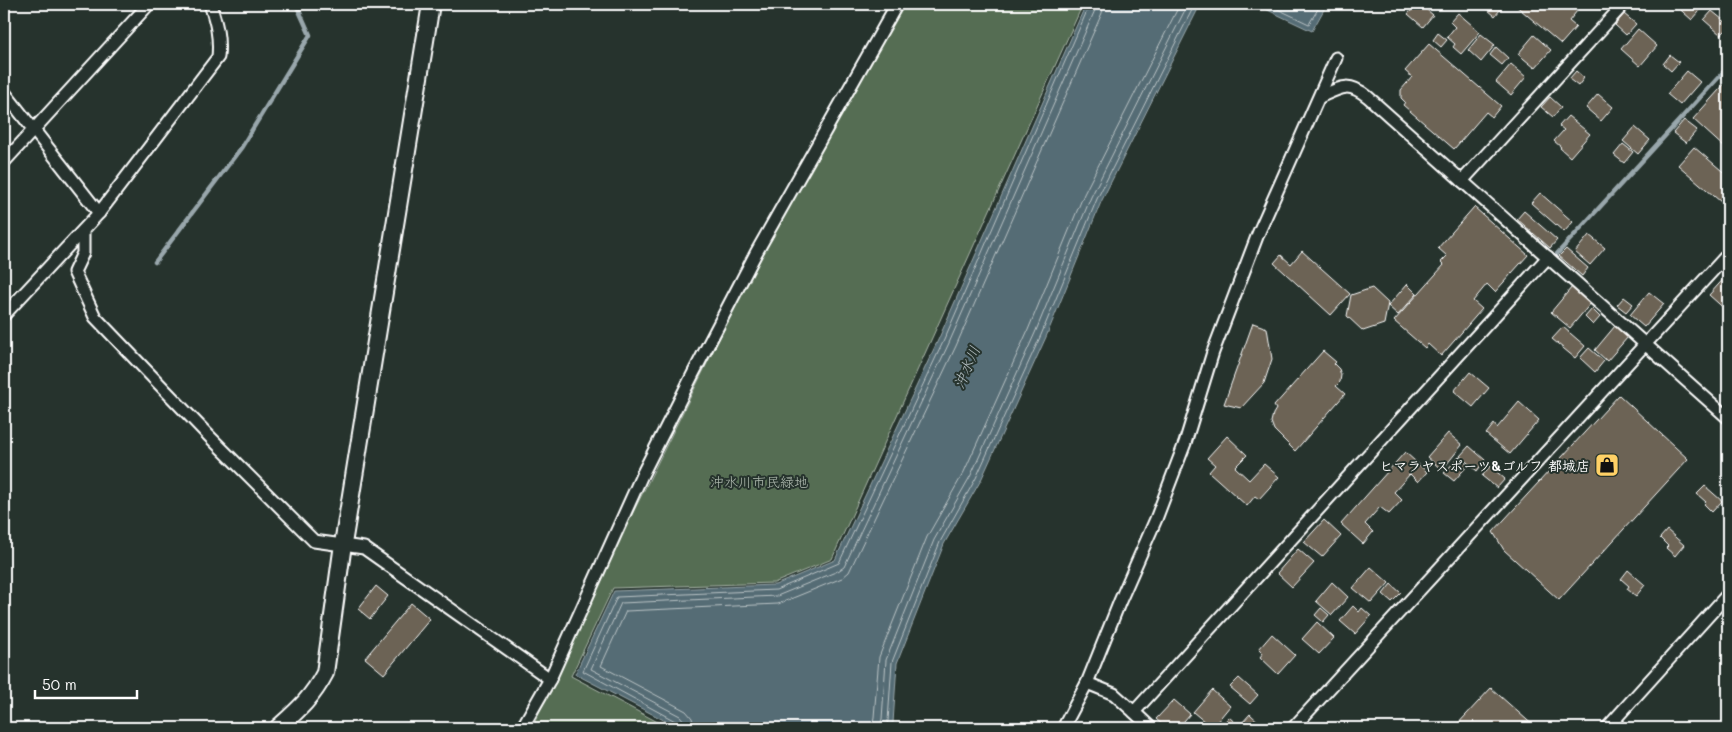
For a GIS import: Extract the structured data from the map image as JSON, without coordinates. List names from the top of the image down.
{
  "water": ["沖水川"],
  "parks": ["沖水川市民緑地"],
  "places": {
    "shop": ["ヒマラヤスポーツ&ゴルフ 都城店"]
  },
  "scale_bar": "50 m"
}
